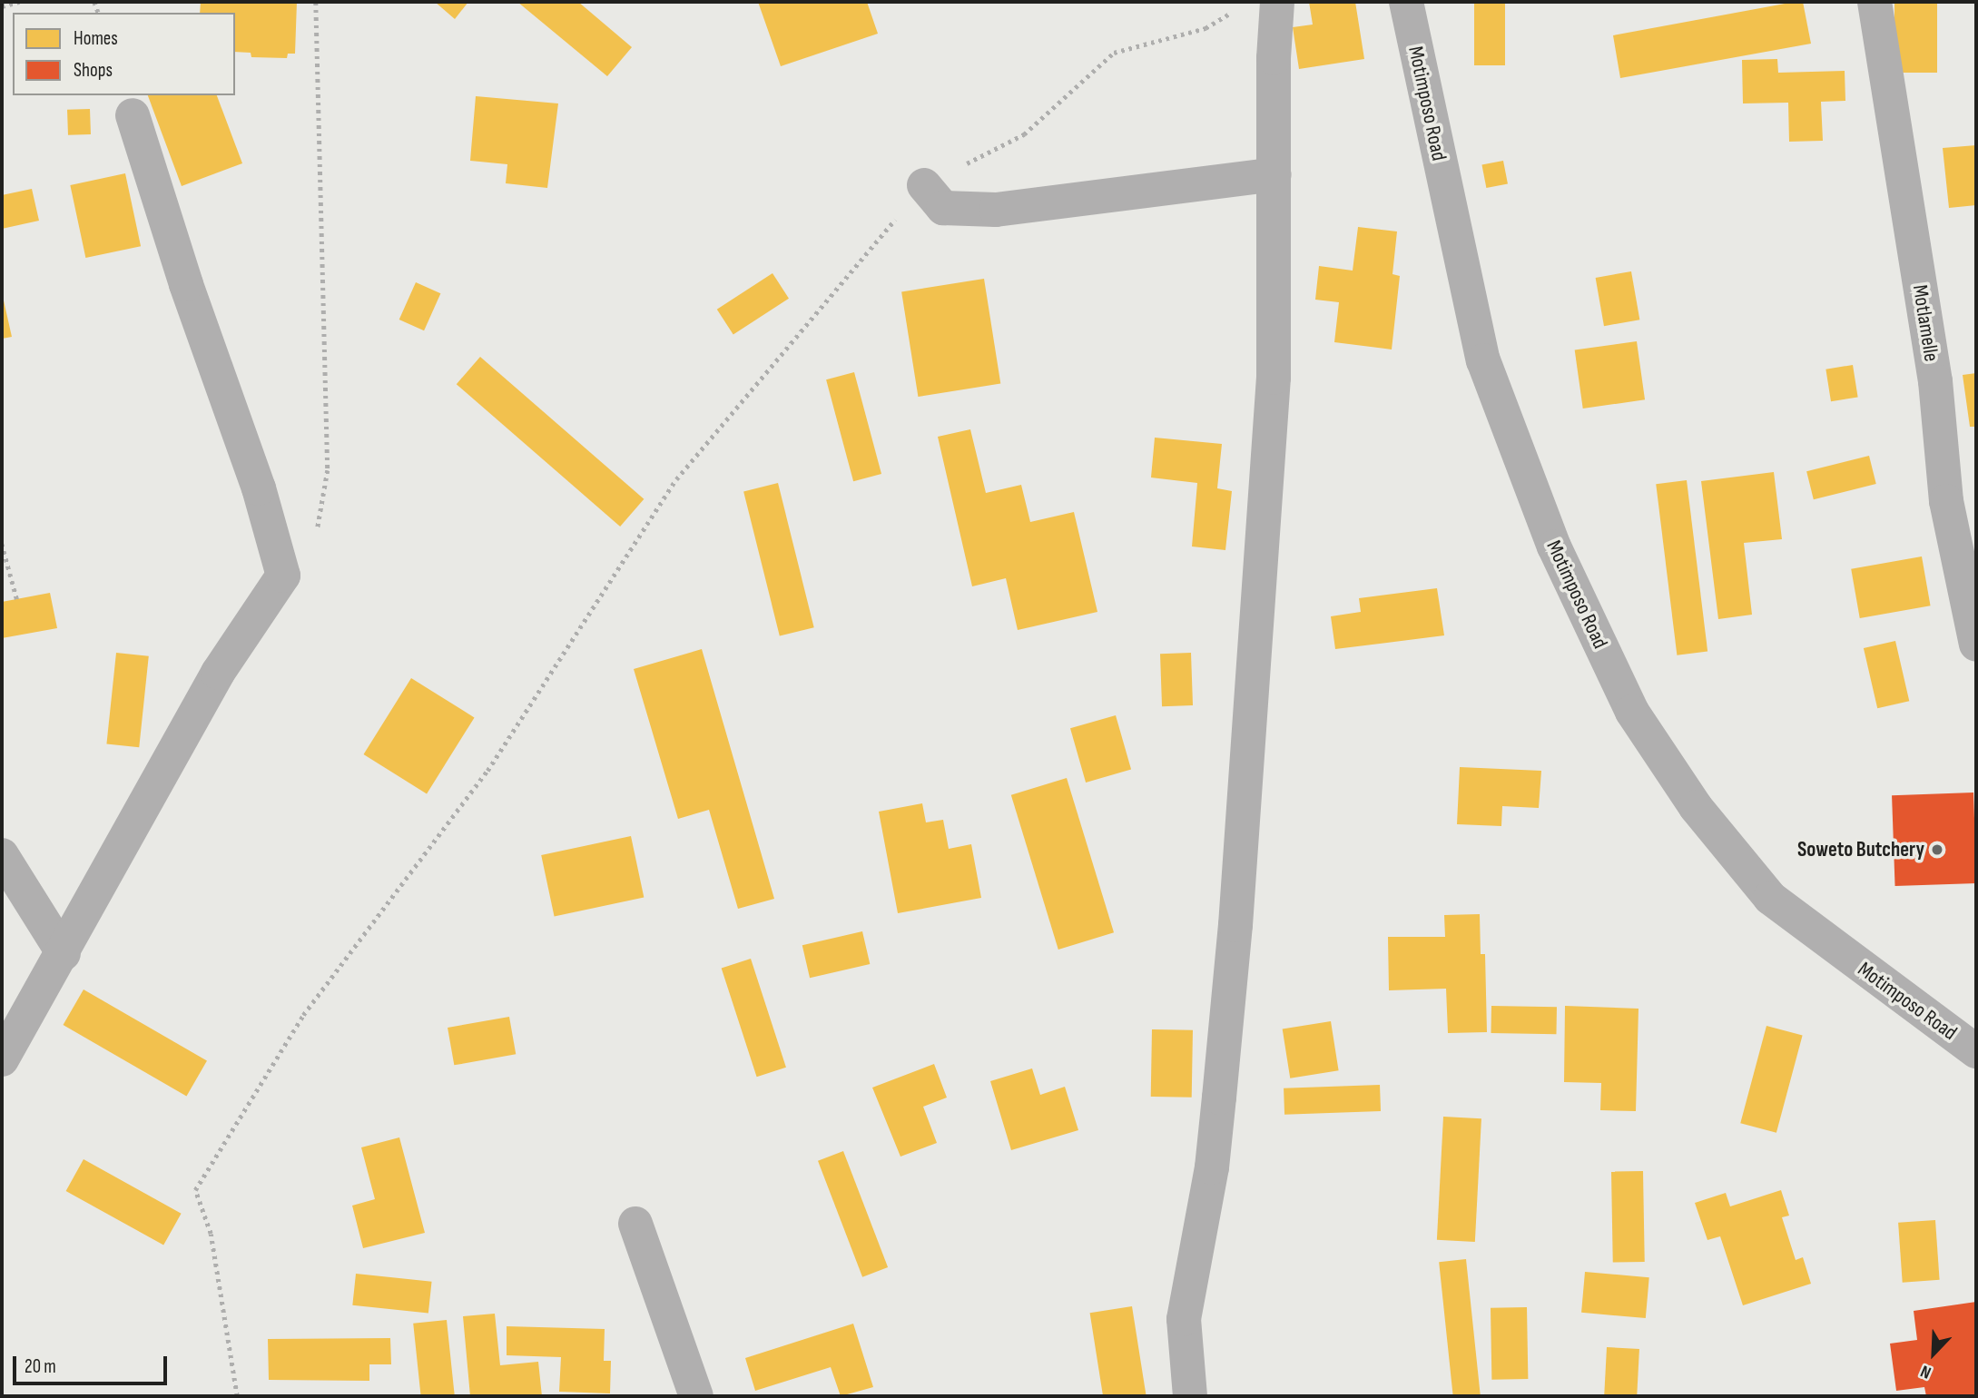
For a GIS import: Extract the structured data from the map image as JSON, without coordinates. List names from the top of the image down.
{
  "streets": {
    "street": ["Motimposo Road", "Motlamelle"]
  },
  "places": ["Soweto Butchery"],
  "legend": ["Homes", "Shops"],
  "scale_bar": "20 m",
  "north": "bottom left"
}
